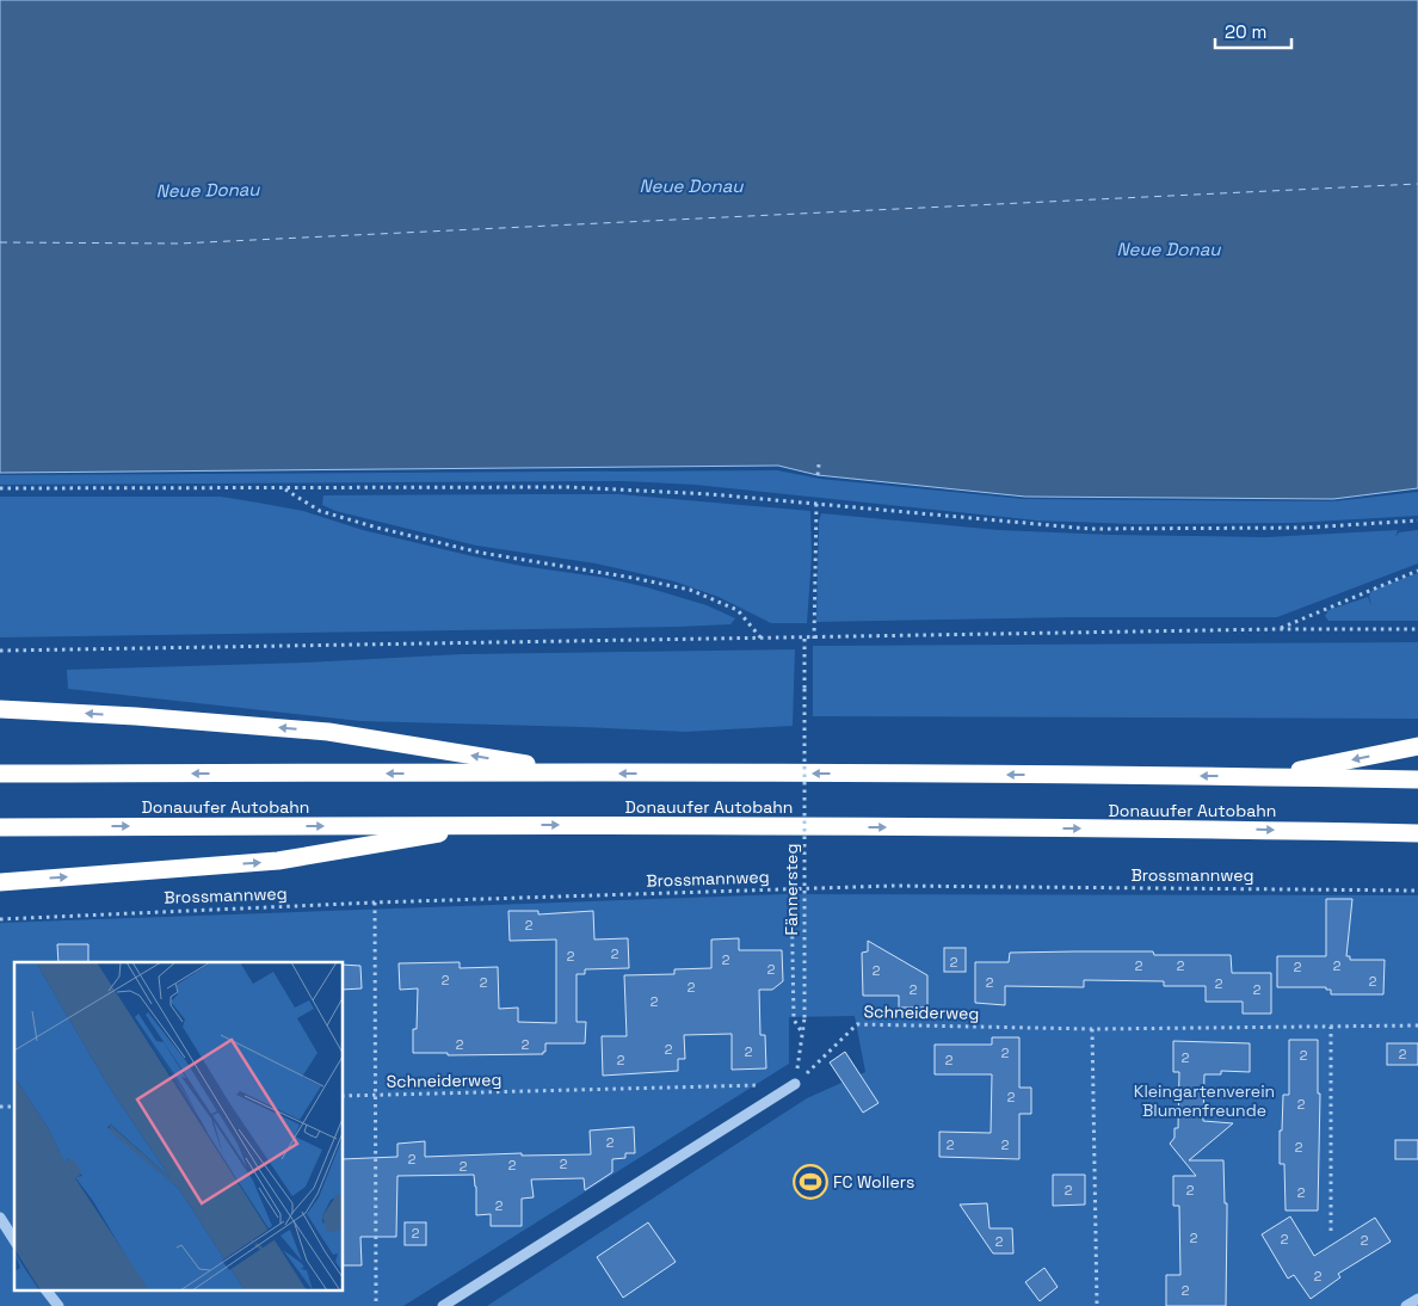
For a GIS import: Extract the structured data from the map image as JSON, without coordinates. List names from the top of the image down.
{
  "streets": {
    "highway": ["Donauufer Autobahn"],
    "path": ["Brossmannweg", "Fännersteg", "Schneiderweg"]
  },
  "crossings": [
    ["Fännersteg", "Schneiderweg"]
  ],
  "water": ["Neue Donau"],
  "parks": ["Kleingartenverein Blumenfreunde"],
  "places": {
    "sports": ["FC Wollers"]
  },
  "house_numbers": [
    "2",
    "2",
    "2",
    "2",
    "2",
    "2",
    "2",
    "2",
    "2",
    "2",
    "2",
    "2",
    "2",
    "2",
    "2",
    "2",
    "2",
    "2",
    "2",
    "2",
    "2",
    "2",
    "2",
    "2",
    "2",
    "2",
    "2",
    "2",
    "2",
    "2",
    "2",
    "2",
    "2",
    "2",
    "2",
    "2",
    "2",
    "2",
    "2",
    "2",
    "2",
    "2",
    "2",
    "2",
    "2",
    "2",
    "2",
    "2",
    "2",
    "2",
    "2"
  ],
  "scale_bar": "20 m"
}
